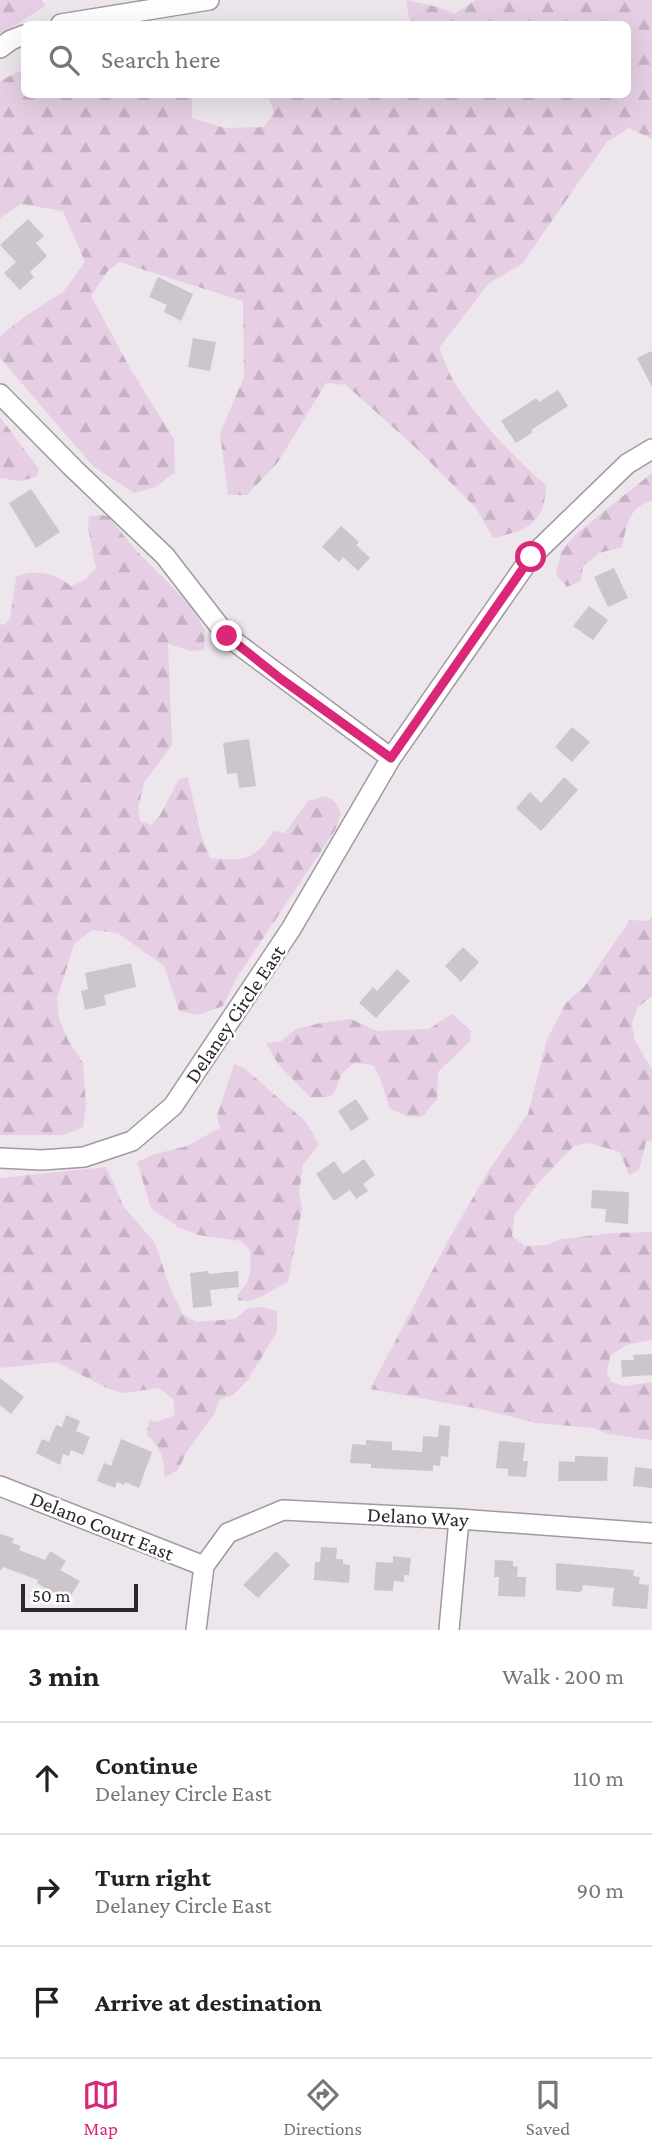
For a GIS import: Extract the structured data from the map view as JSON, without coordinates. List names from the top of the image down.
{
  "streets": {
    "street": ["Delaney Circle East", "Delano Way", "Delano Court East"]
  },
  "crossings": [
    ["Delano Way", "Delano Court East"]
  ],
  "scale_bar": "50 m",
  "page": {
    "search": "Search here",
    "scale": "50 m",
    "heading": ["3 min", "Walk · 200 m"],
    "list": [
      ["Continue", "Delaney Circle East", "110 m"],
      ["Turn right", "Delaney Circle East", "90 m"],
      "Arrive at destination"
    ],
    "nav": ["Map", "Directions", "Saved"]
  }
}
